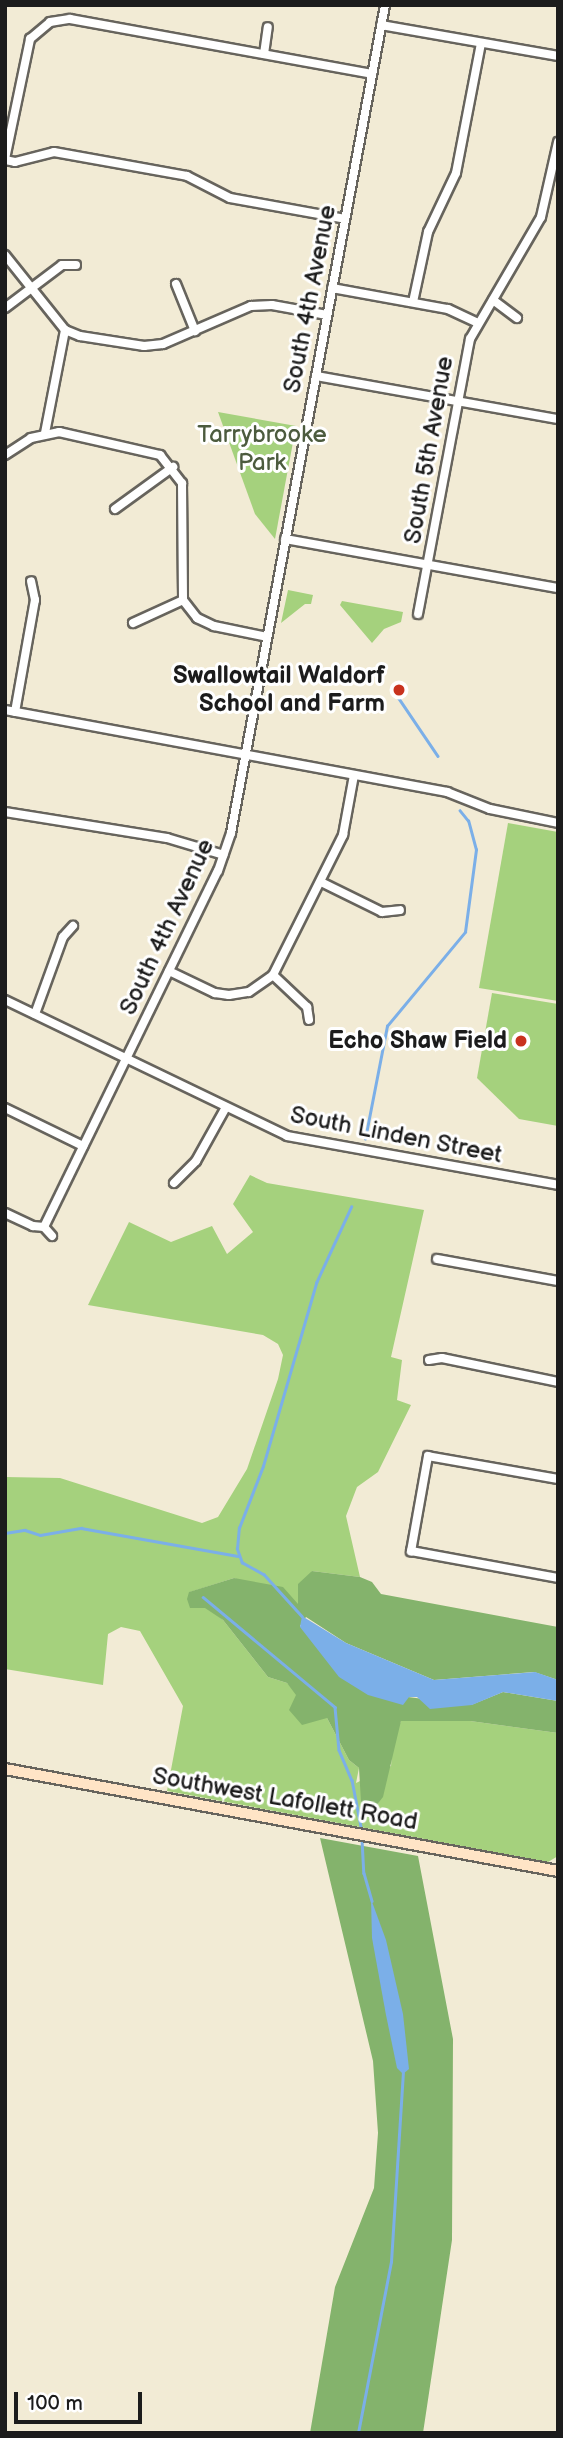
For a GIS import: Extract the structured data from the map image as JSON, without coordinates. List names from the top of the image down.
{
  "streets": {
    "street": [
      "South 4th Avenue",
      "South 5th Avenue",
      "South Linden Street",
      "Southwest Lafollett Road"
    ]
  },
  "crossings": [
    ["South 4th Avenue", "South Linden Street"]
  ],
  "parks": ["Tarrybrooke Park"],
  "places": ["Swallowtail Waldorf School and Farm", "Echo Shaw Field"],
  "scale_bar": "100 m"
}
